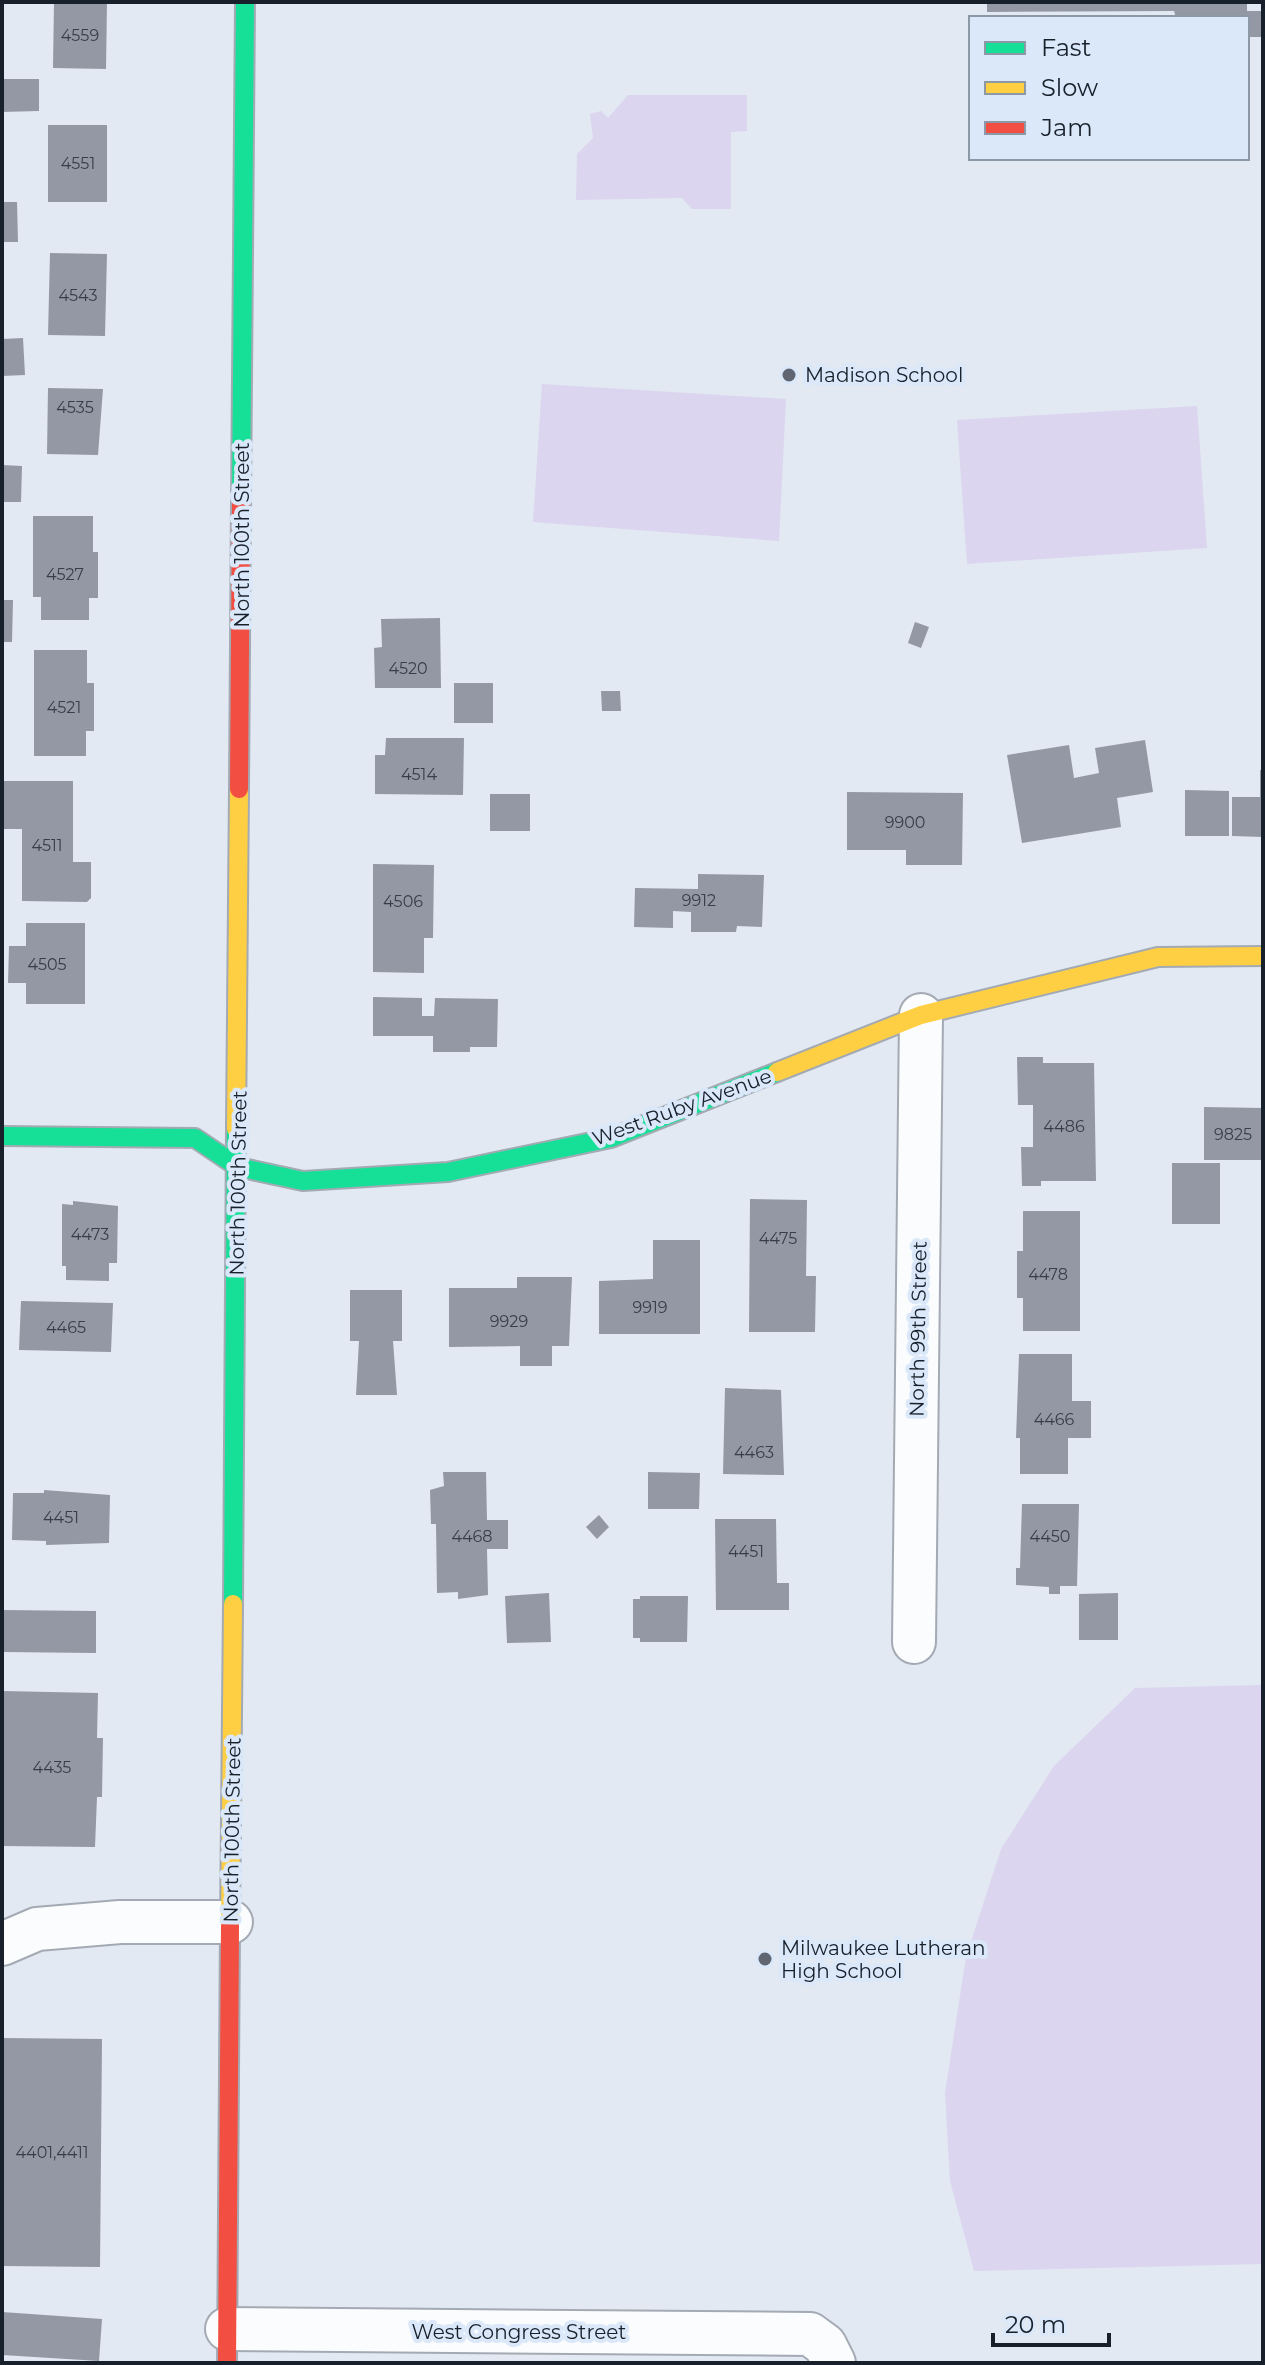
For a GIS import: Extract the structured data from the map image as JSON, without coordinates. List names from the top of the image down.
{
  "streets": {
    "street": [
      "North 100th Street",
      "West Ruby Avenue",
      "North 99th Street",
      "West Congress Street"
    ]
  },
  "crossings": [
    ["North 100th Street", "West Ruby Avenue"],
    ["North 100th Street", "West Congress Street"],
    ["West Ruby Avenue", "North 99th Street"]
  ],
  "places": ["Madison School", "Milwaukee Lutheran High School"],
  "house_numbers": [
    "4559",
    "4551",
    "4543",
    "4535",
    "4527",
    "4520",
    "4521",
    "4514",
    "9900",
    "4511",
    "9912",
    "4506",
    "4505",
    "4486",
    "9825",
    "4473",
    "4475",
    "4478",
    "9919",
    "9929",
    "4465",
    "4466",
    "4463",
    "4451",
    "4468",
    "4450",
    "4451",
    "4435",
    "4401,4411"
  ],
  "legend": ["Fast", "Slow", "Jam"],
  "scale_bar": "20 m"
}
